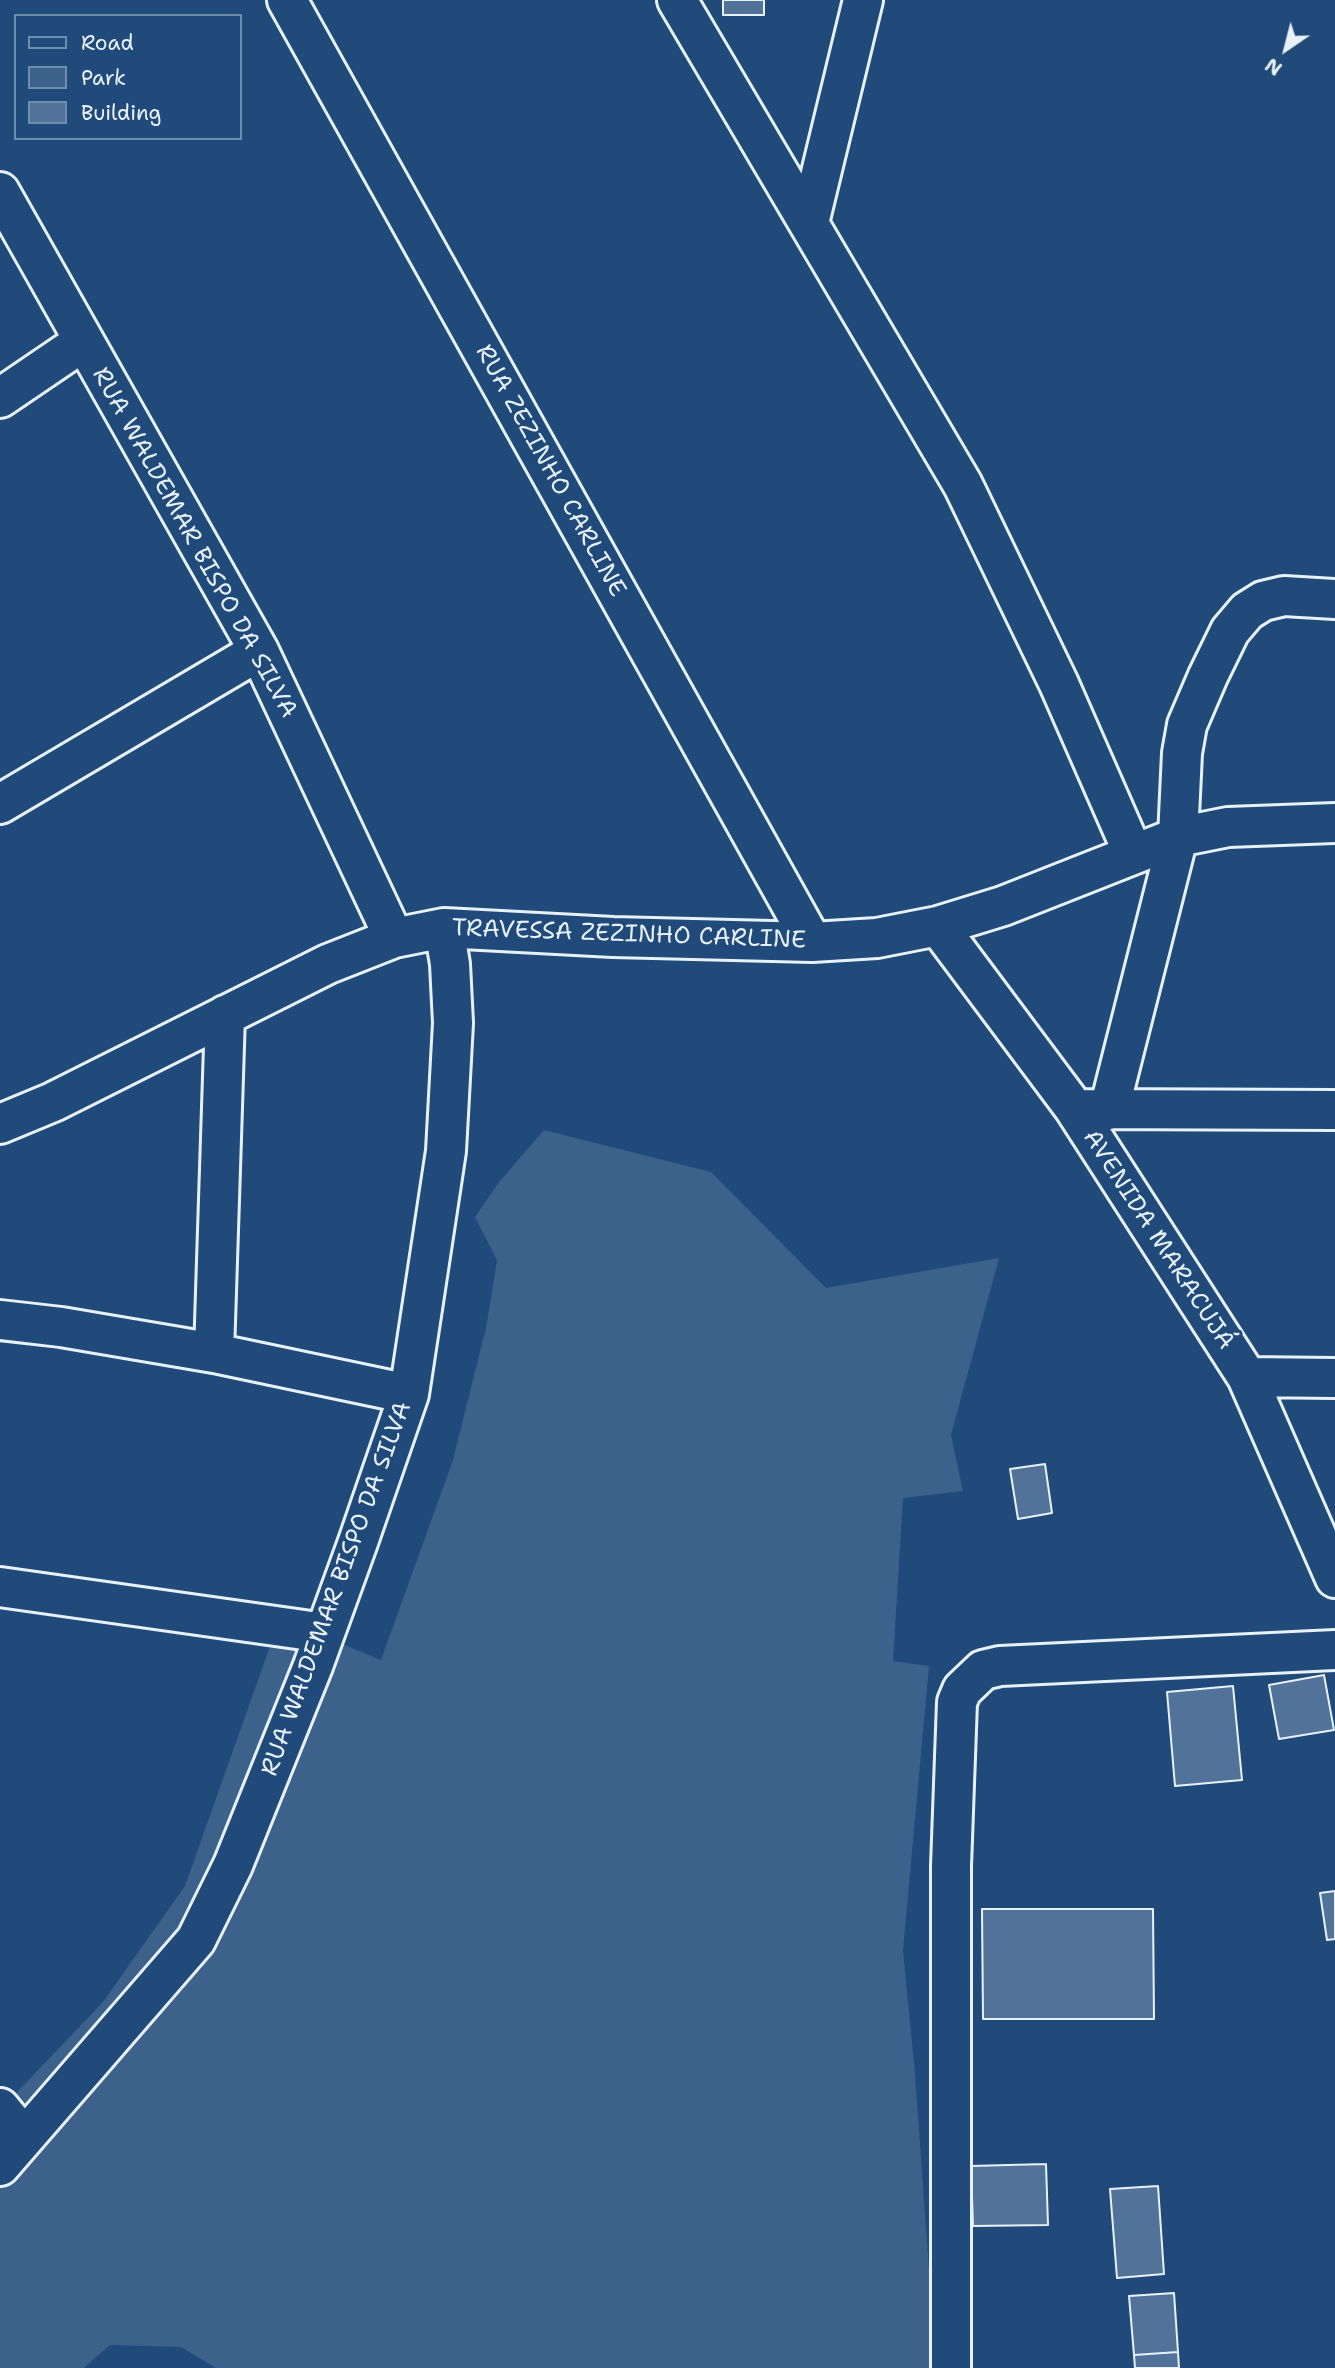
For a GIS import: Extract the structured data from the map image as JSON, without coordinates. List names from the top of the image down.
{
  "streets": {
    "street": [
      "RUA ZEZINHO CARLINE",
      "RUA WALDEMAR BISPO DA SILVA",
      "TRAVESSA ZEZINHO CARLINE",
      "AVENIDA MARACUJÁ"
    ]
  },
  "crossings": [
    ["RUA ZEZINHO CARLINE", "TRAVESSA ZEZINHO CARLINE"],
    ["RUA WALDEMAR BISPO DA SILVA", "TRAVESSA ZEZINHO CARLINE"],
    ["TRAVESSA ZEZINHO CARLINE", "AVENIDA MARACUJÁ"]
  ],
  "legend": ["Road", "Park", "Building"],
  "north": "bottom left"
}
